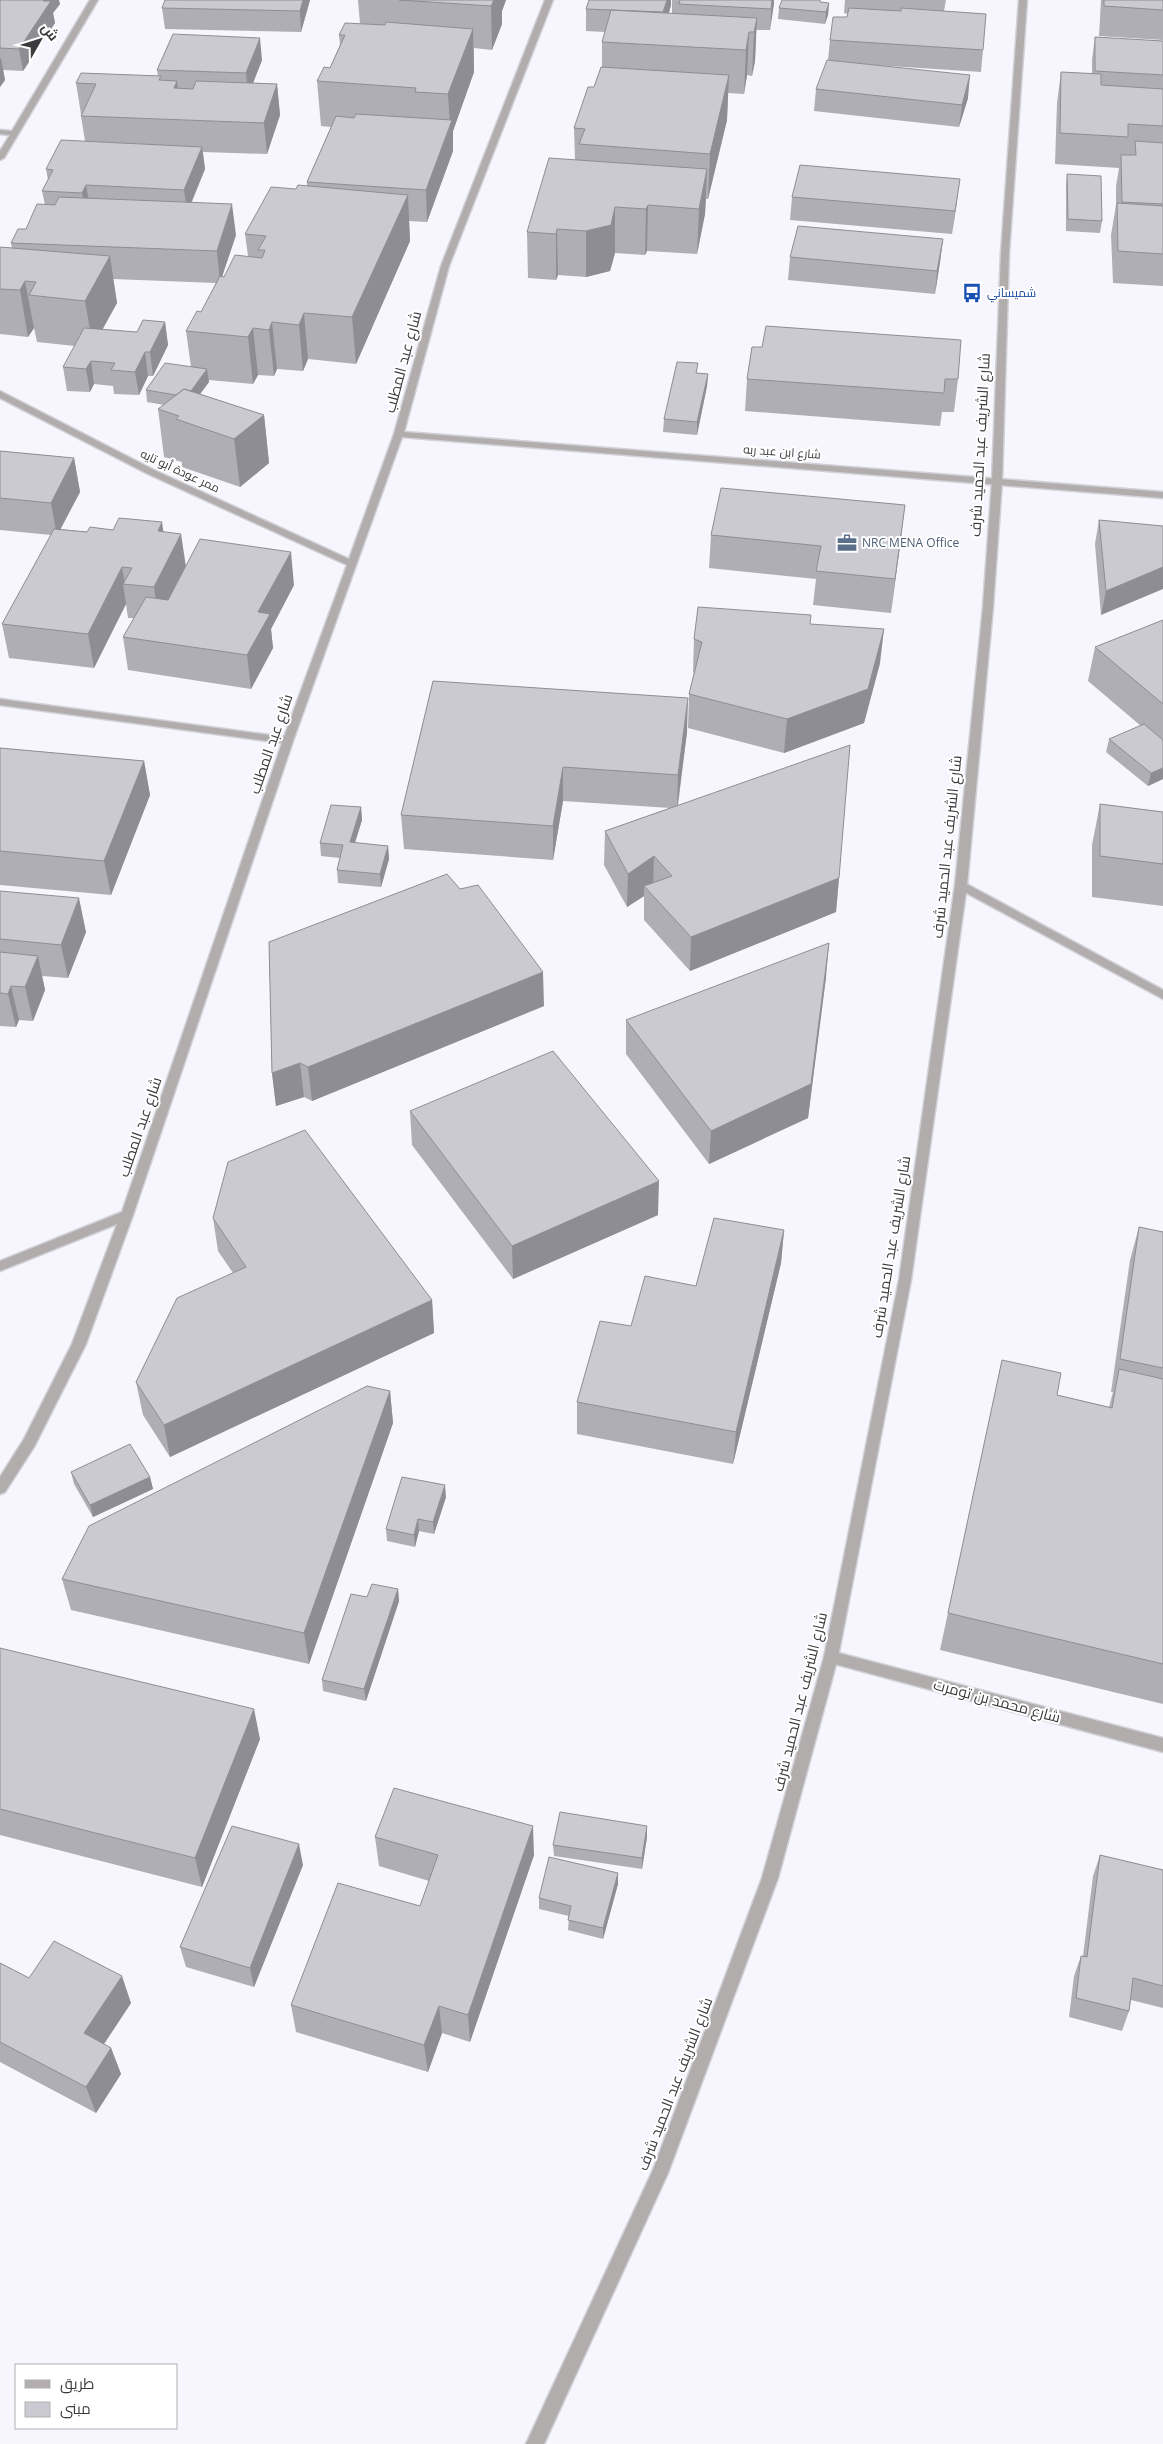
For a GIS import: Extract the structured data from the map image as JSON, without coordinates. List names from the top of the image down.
{
  "streets": {
    "street": [
      "شارع عبد المطلب",
      "شارع الشريف عبد الحميد شرف",
      "شارع ابن عبد ربه",
      "ممر عودة أبو تايه",
      "شارع محمد بن تومرت"
    ]
  },
  "crossings": [
    ["شارع عبد المطلب", "شارع ابن عبد ربه"],
    ["شارع عبد المطلب", "ممر عودة أبو تايه"],
    ["شارع الشريف عبد الحميد شرف", "شارع ابن عبد ربه"],
    ["شارع الشريف عبد الحميد شرف", "شارع محمد بن تومرت"]
  ],
  "places": {
    "bus stop": ["شميساني"],
    "office": ["NRC MENA Office"]
  },
  "legend": ["طريق", "مبنى"],
  "north": "top right"
}
